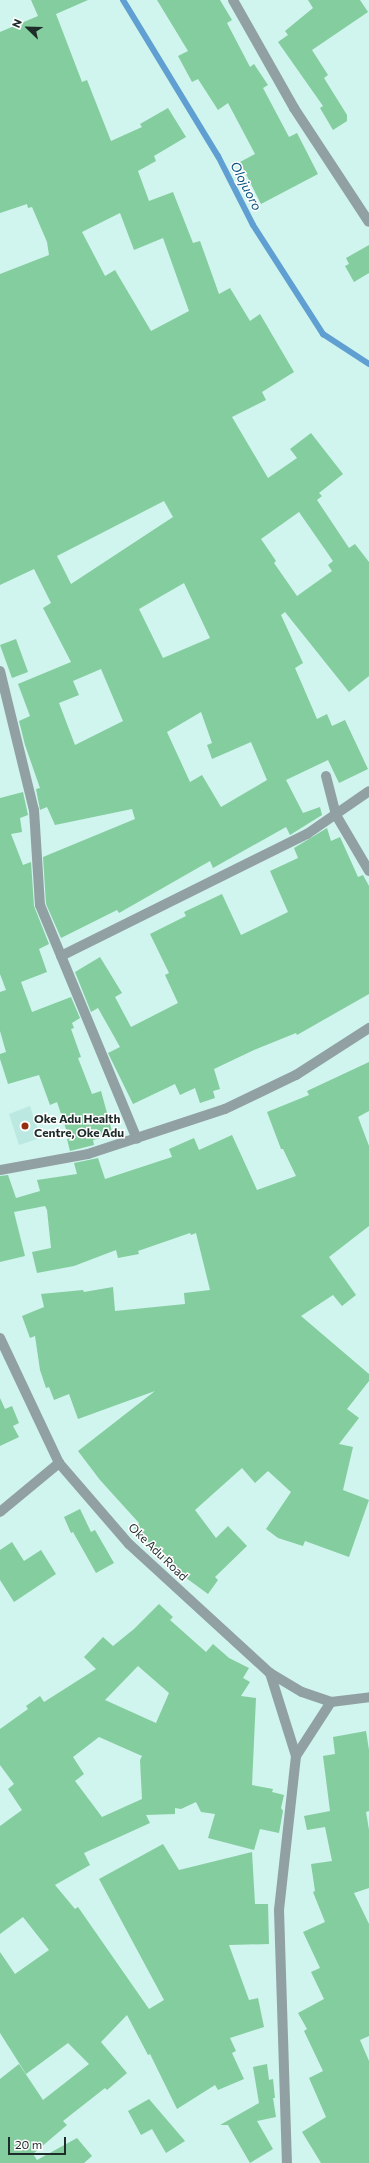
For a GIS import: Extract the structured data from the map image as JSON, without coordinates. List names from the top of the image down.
{
  "streets": {
    "street": ["Oke Adu Road"]
  },
  "water": ["Olojuoro"],
  "places": ["Oke Adu Health Centre, Oke Adu"],
  "scale_bar": "20 m",
  "north": "top left"
}
